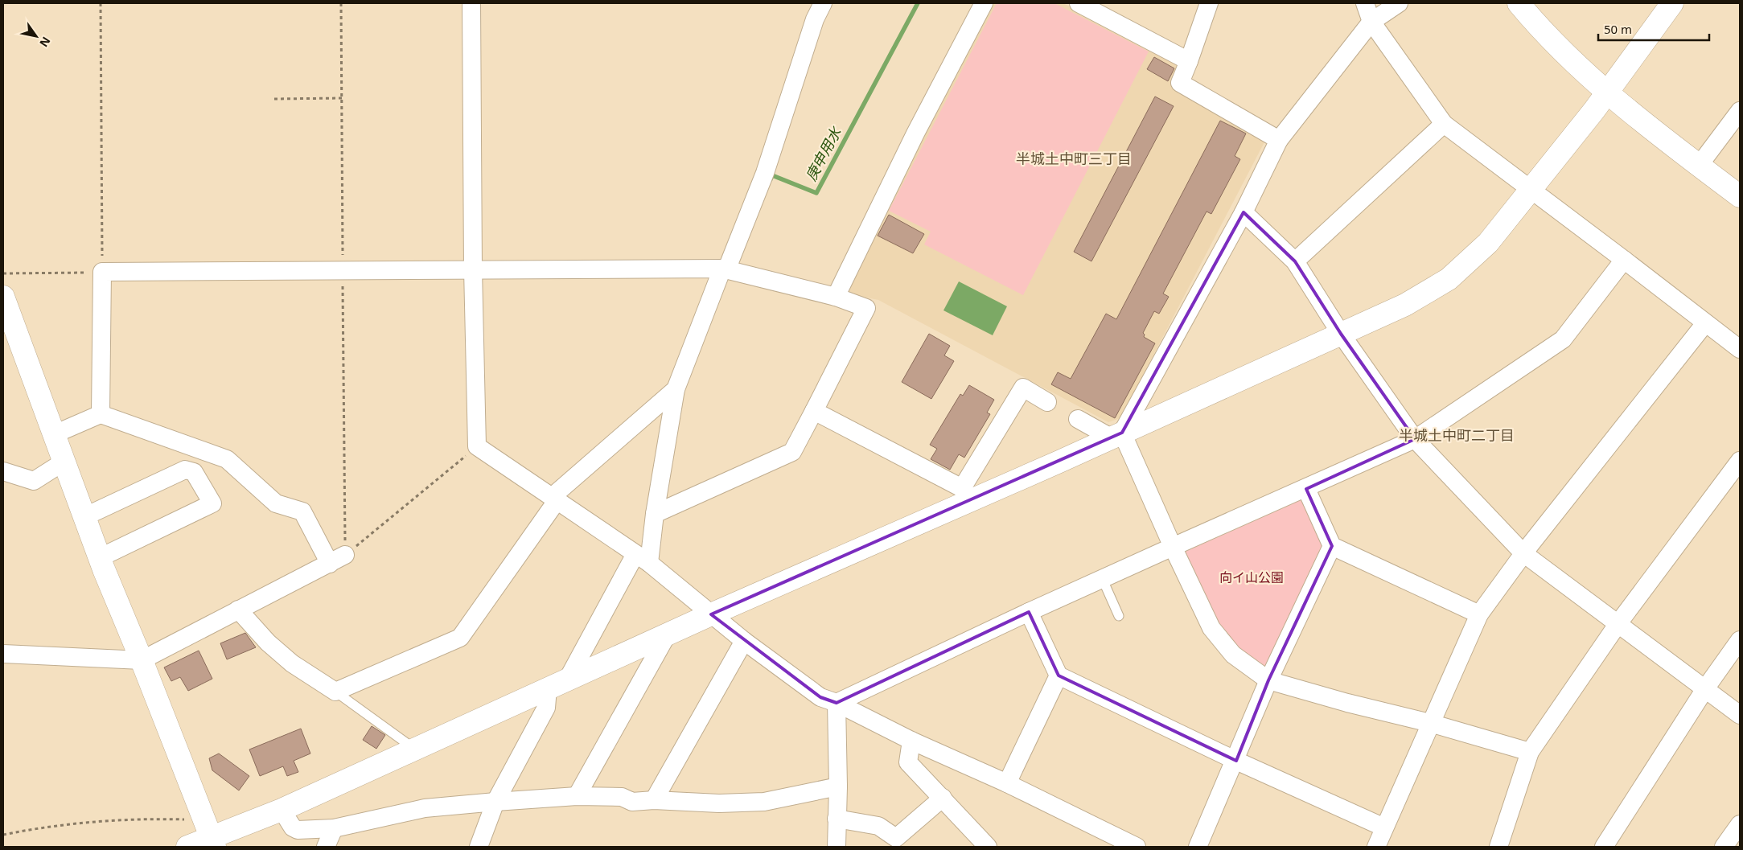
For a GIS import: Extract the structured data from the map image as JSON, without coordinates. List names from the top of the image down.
{
  "districts": ["半城土中町三丁目", "半城土中町二丁目"],
  "water": ["庚申用水"],
  "parks": ["向イ山公園"],
  "scale_bar": "50 m",
  "north": "bottom right"
}
